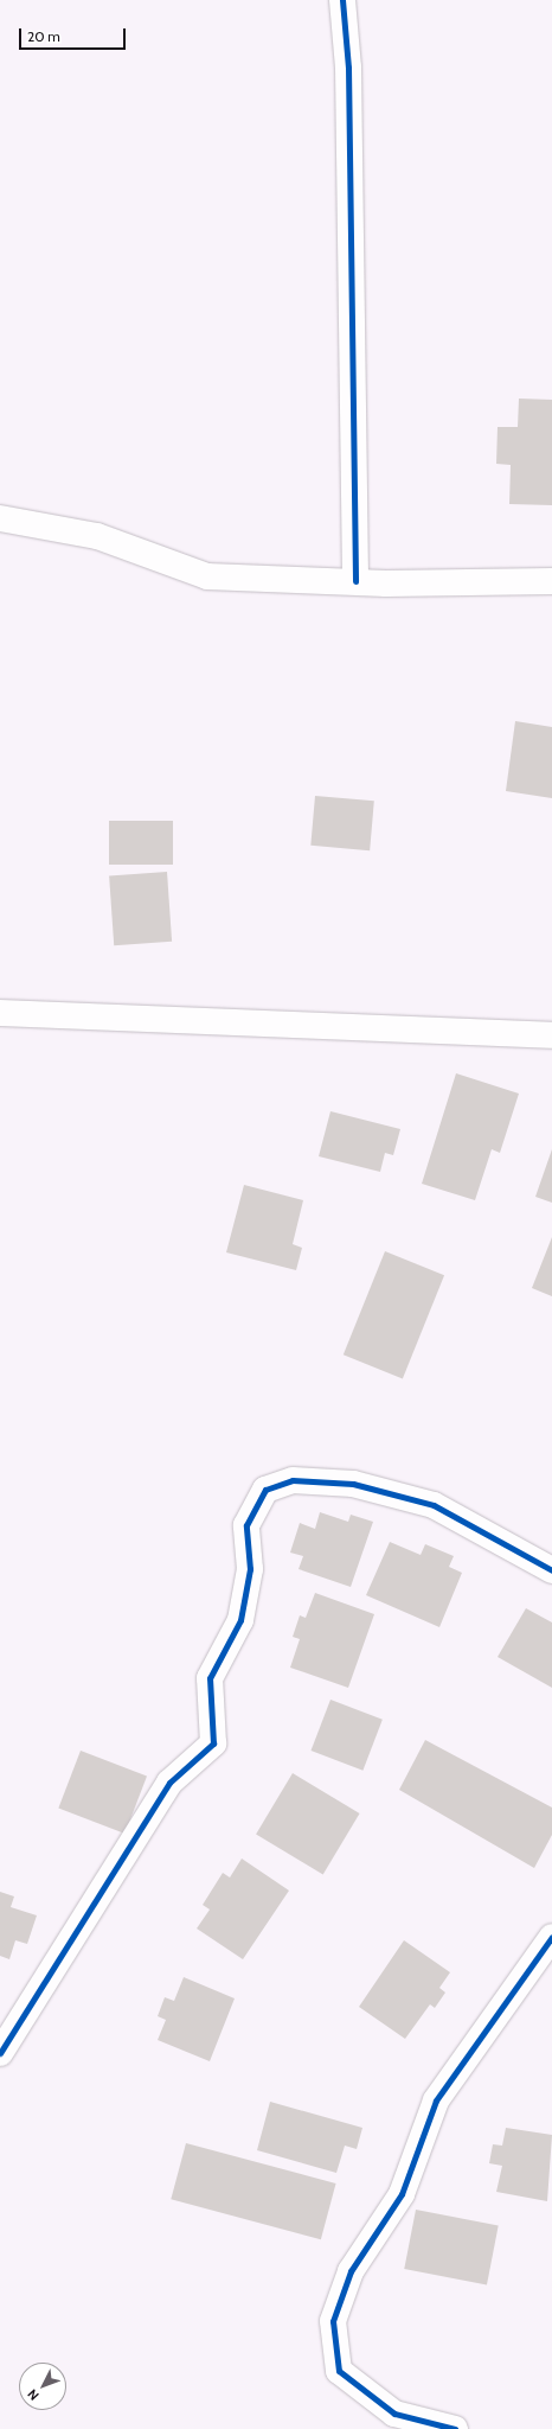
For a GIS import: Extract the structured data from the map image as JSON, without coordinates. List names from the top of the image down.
{
  "scale_bar": "20 m",
  "north": "bottom left"
}
